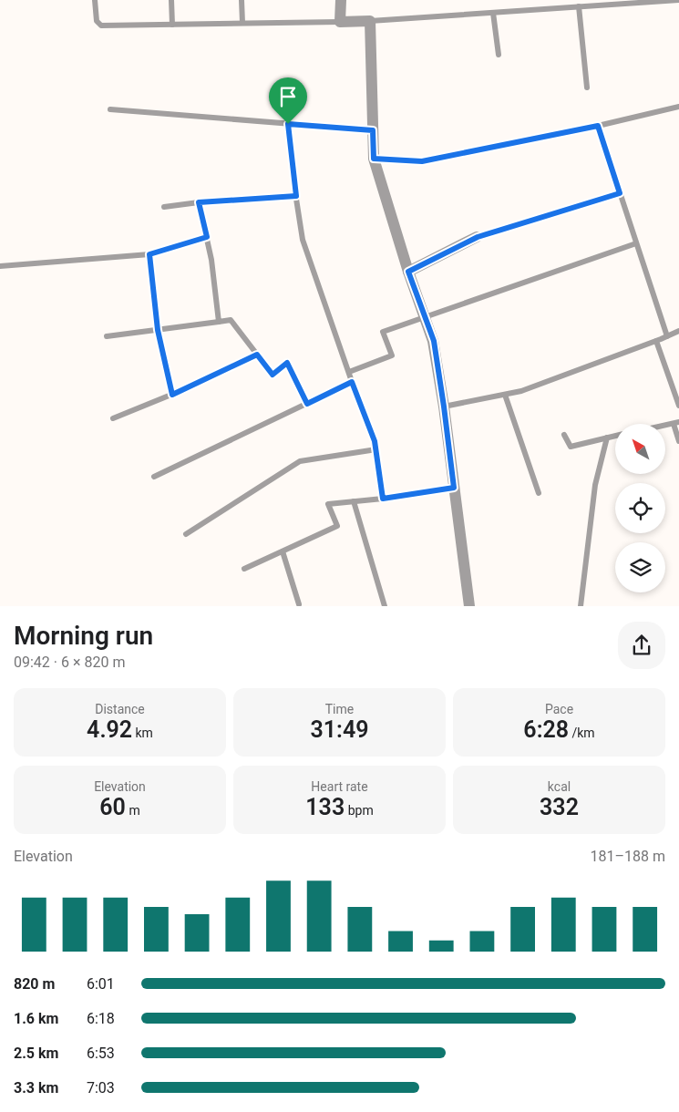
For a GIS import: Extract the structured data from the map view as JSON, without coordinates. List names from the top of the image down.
{
  "north": "top left",
  "page": {
    "heading": ["Morning run", "09:42 · 6 × 820 m"],
    "stats": [
      ["Distance", "4.92 km"],
      ["Time", "31:49"],
      ["Pace", "6:28 /km"],
      ["Elevation", "60 m"],
      ["Heart rate", "133 bpm"],
      ["kcal", "332"]
    ],
    "chart": ["Elevation", "181–188 m"],
    "list": [
      {
        "name": "820 m",
        "note": "6:01"
      },
      {
        "name": "1.6 km",
        "note": "6:18"
      },
      {
        "name": "2.5 km",
        "note": "6:53"
      },
      {
        "name": "3.3 km",
        "note": "7:03"
      }
    ]
  }
}
